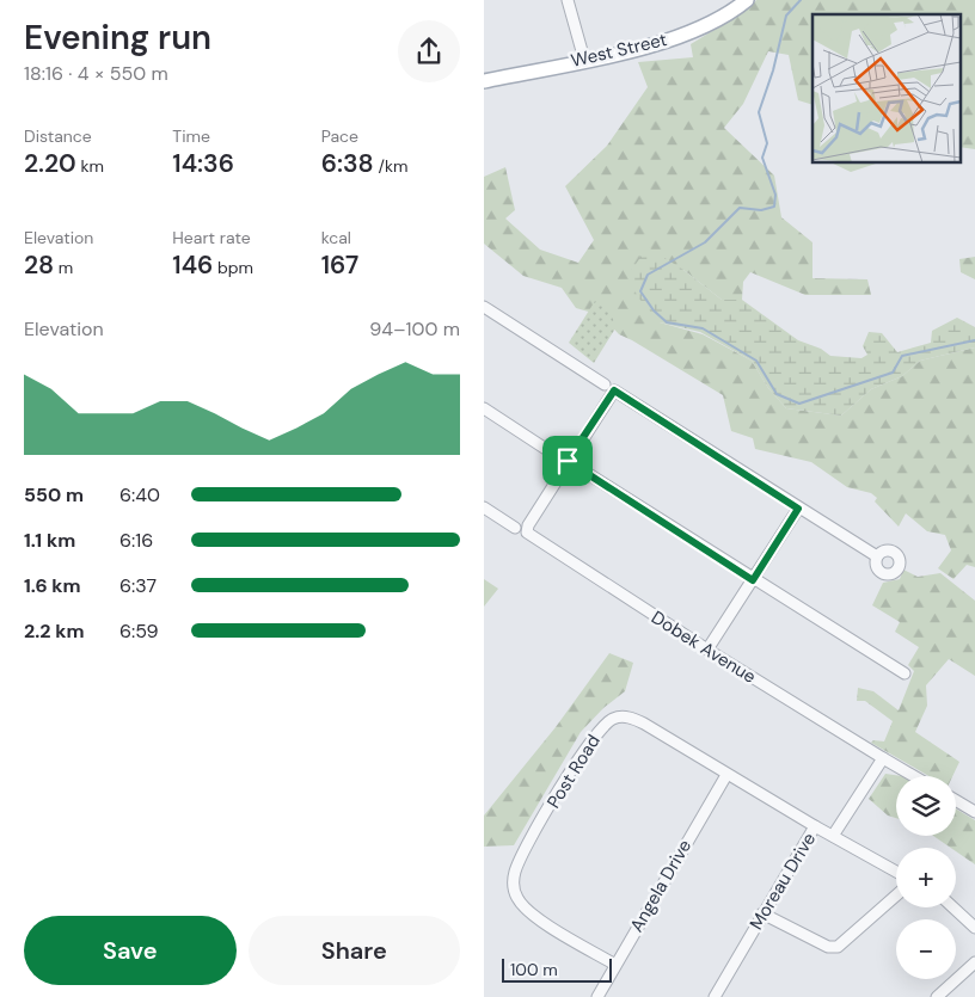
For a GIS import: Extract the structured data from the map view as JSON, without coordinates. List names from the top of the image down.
{
  "streets": {
    "main road": ["West Street"],
    "street": [
      "Dobek Avenue",
      "Post Road",
      "Moreau Drive",
      "Angela Drive"
    ]
  },
  "crossings": [
    ["Post Road", "Moreau Drive"],
    ["Post Road", "Angela Drive"]
  ],
  "scale_bar": "100 m",
  "page": {
    "heading": ["Evening run", "18:16 · 4 × 550 m"],
    "stats": [
      ["Distance", "2.20 km"],
      ["Time", "14:36"],
      ["Pace", "6:38 /km"],
      ["Elevation", "28 m"],
      ["Heart rate", "146 bpm"],
      ["kcal", "167"]
    ],
    "chart": ["Elevation", "94–100 m"],
    "list": [
      {
        "name": "550 m",
        "note": "6:40"
      },
      {
        "name": "1.1 km",
        "note": "6:16"
      },
      {
        "name": "1.6 km",
        "note": "6:37"
      },
      {
        "name": "2.2 km",
        "note": "6:59"
      }
    ],
    "map_buttons": ["+", "−"],
    "buttons": ["Save", "Share"],
    "scale": "100 m"
  }
}
